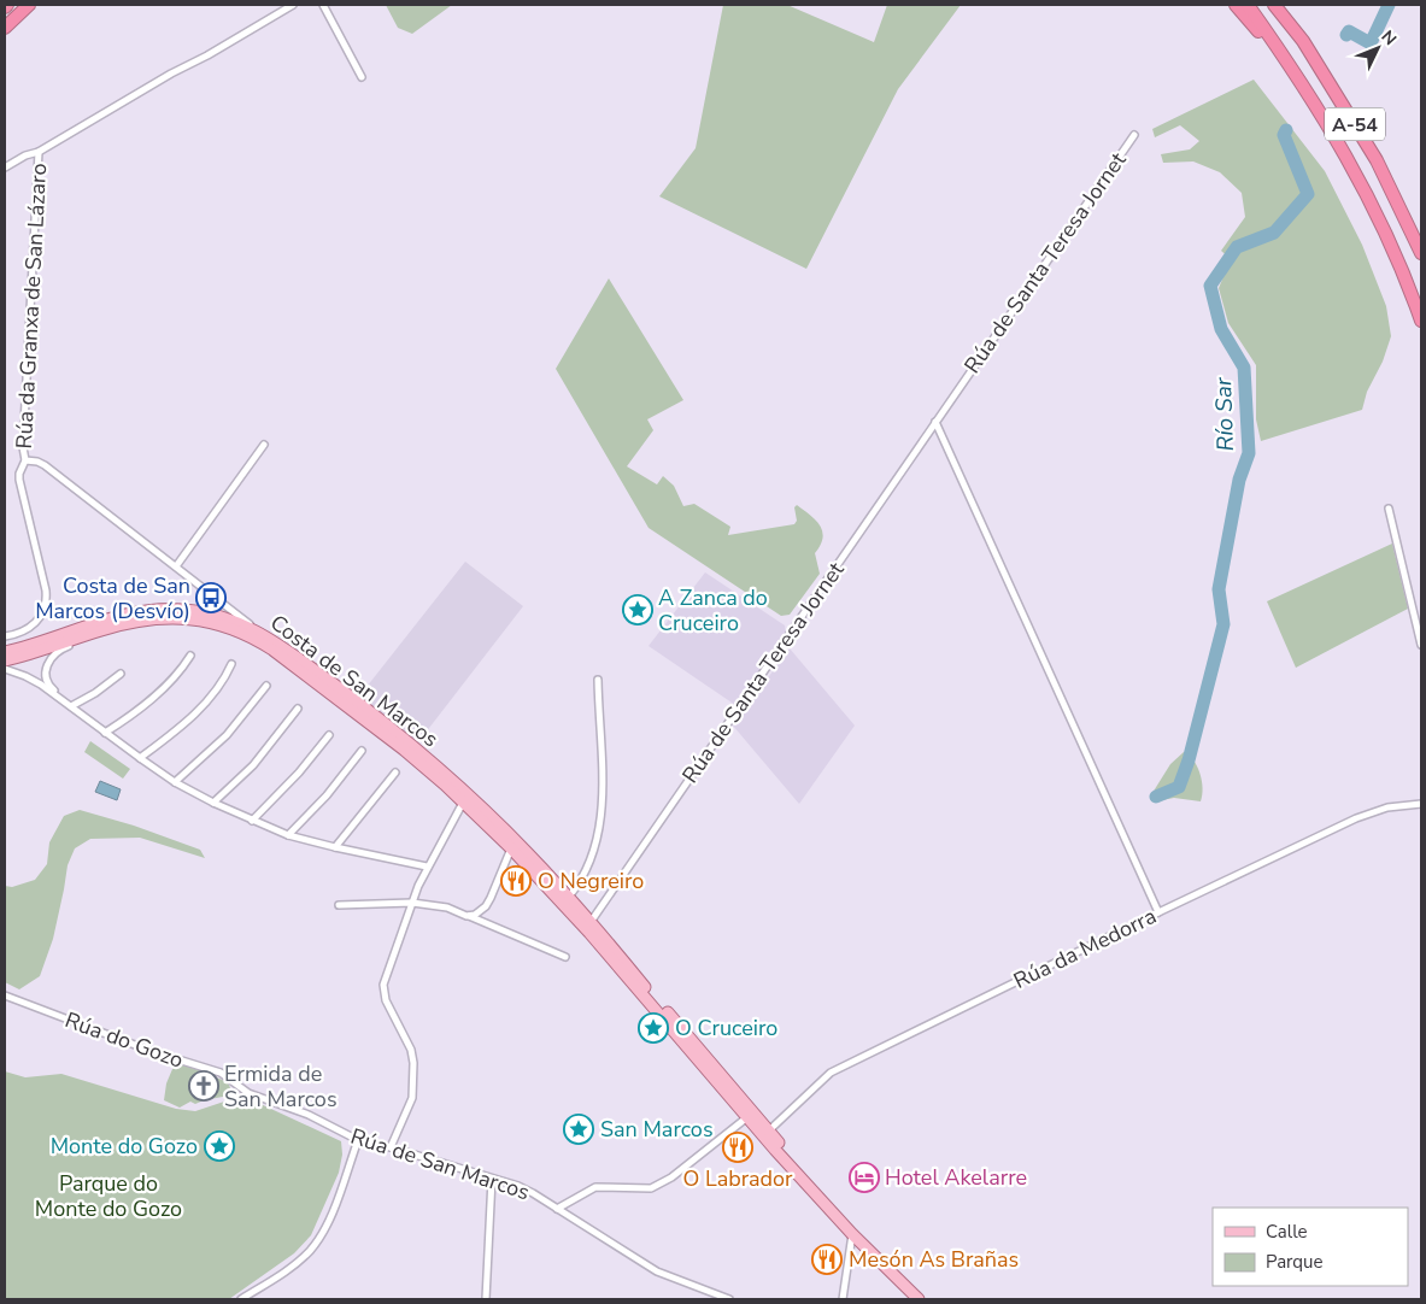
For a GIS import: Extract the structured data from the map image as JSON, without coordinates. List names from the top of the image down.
{
  "streets": {
    "highway": ["A-54"],
    "main road": ["Costa de San Marcos"],
    "street": [
      "Rúa de Santa Teresa Jornet",
      "Rúa da Granxa de San Lázaro",
      "Rúa da Medorra",
      "Rúa do Gozo",
      "Rúa de San Marcos"
    ]
  },
  "crossings": [
    ["Rúa da Granxa de San Lázaro", "Costa de San Marcos"],
    ["Rúa do Gozo", "Rúa de San Marcos"]
  ],
  "water": ["Río Sar"],
  "parks": ["Parque do Monte do Gozo"],
  "places": {
    "bus stop": ["Costa de San Marcos (Desvío)"],
    "place": [
      "A Zanca do Cruceiro",
      "O Cruceiro",
      "San Marcos",
      "Monte do Gozo"
    ],
    "restaurant": ["O Negreiro", "O Labrador", "Mesón As Brañas"],
    "church": ["Ermida de San Marcos"],
    "hotel": ["Hotel Akelarre"]
  },
  "legend": ["Calle", "Parque"],
  "north": "top right"
}
